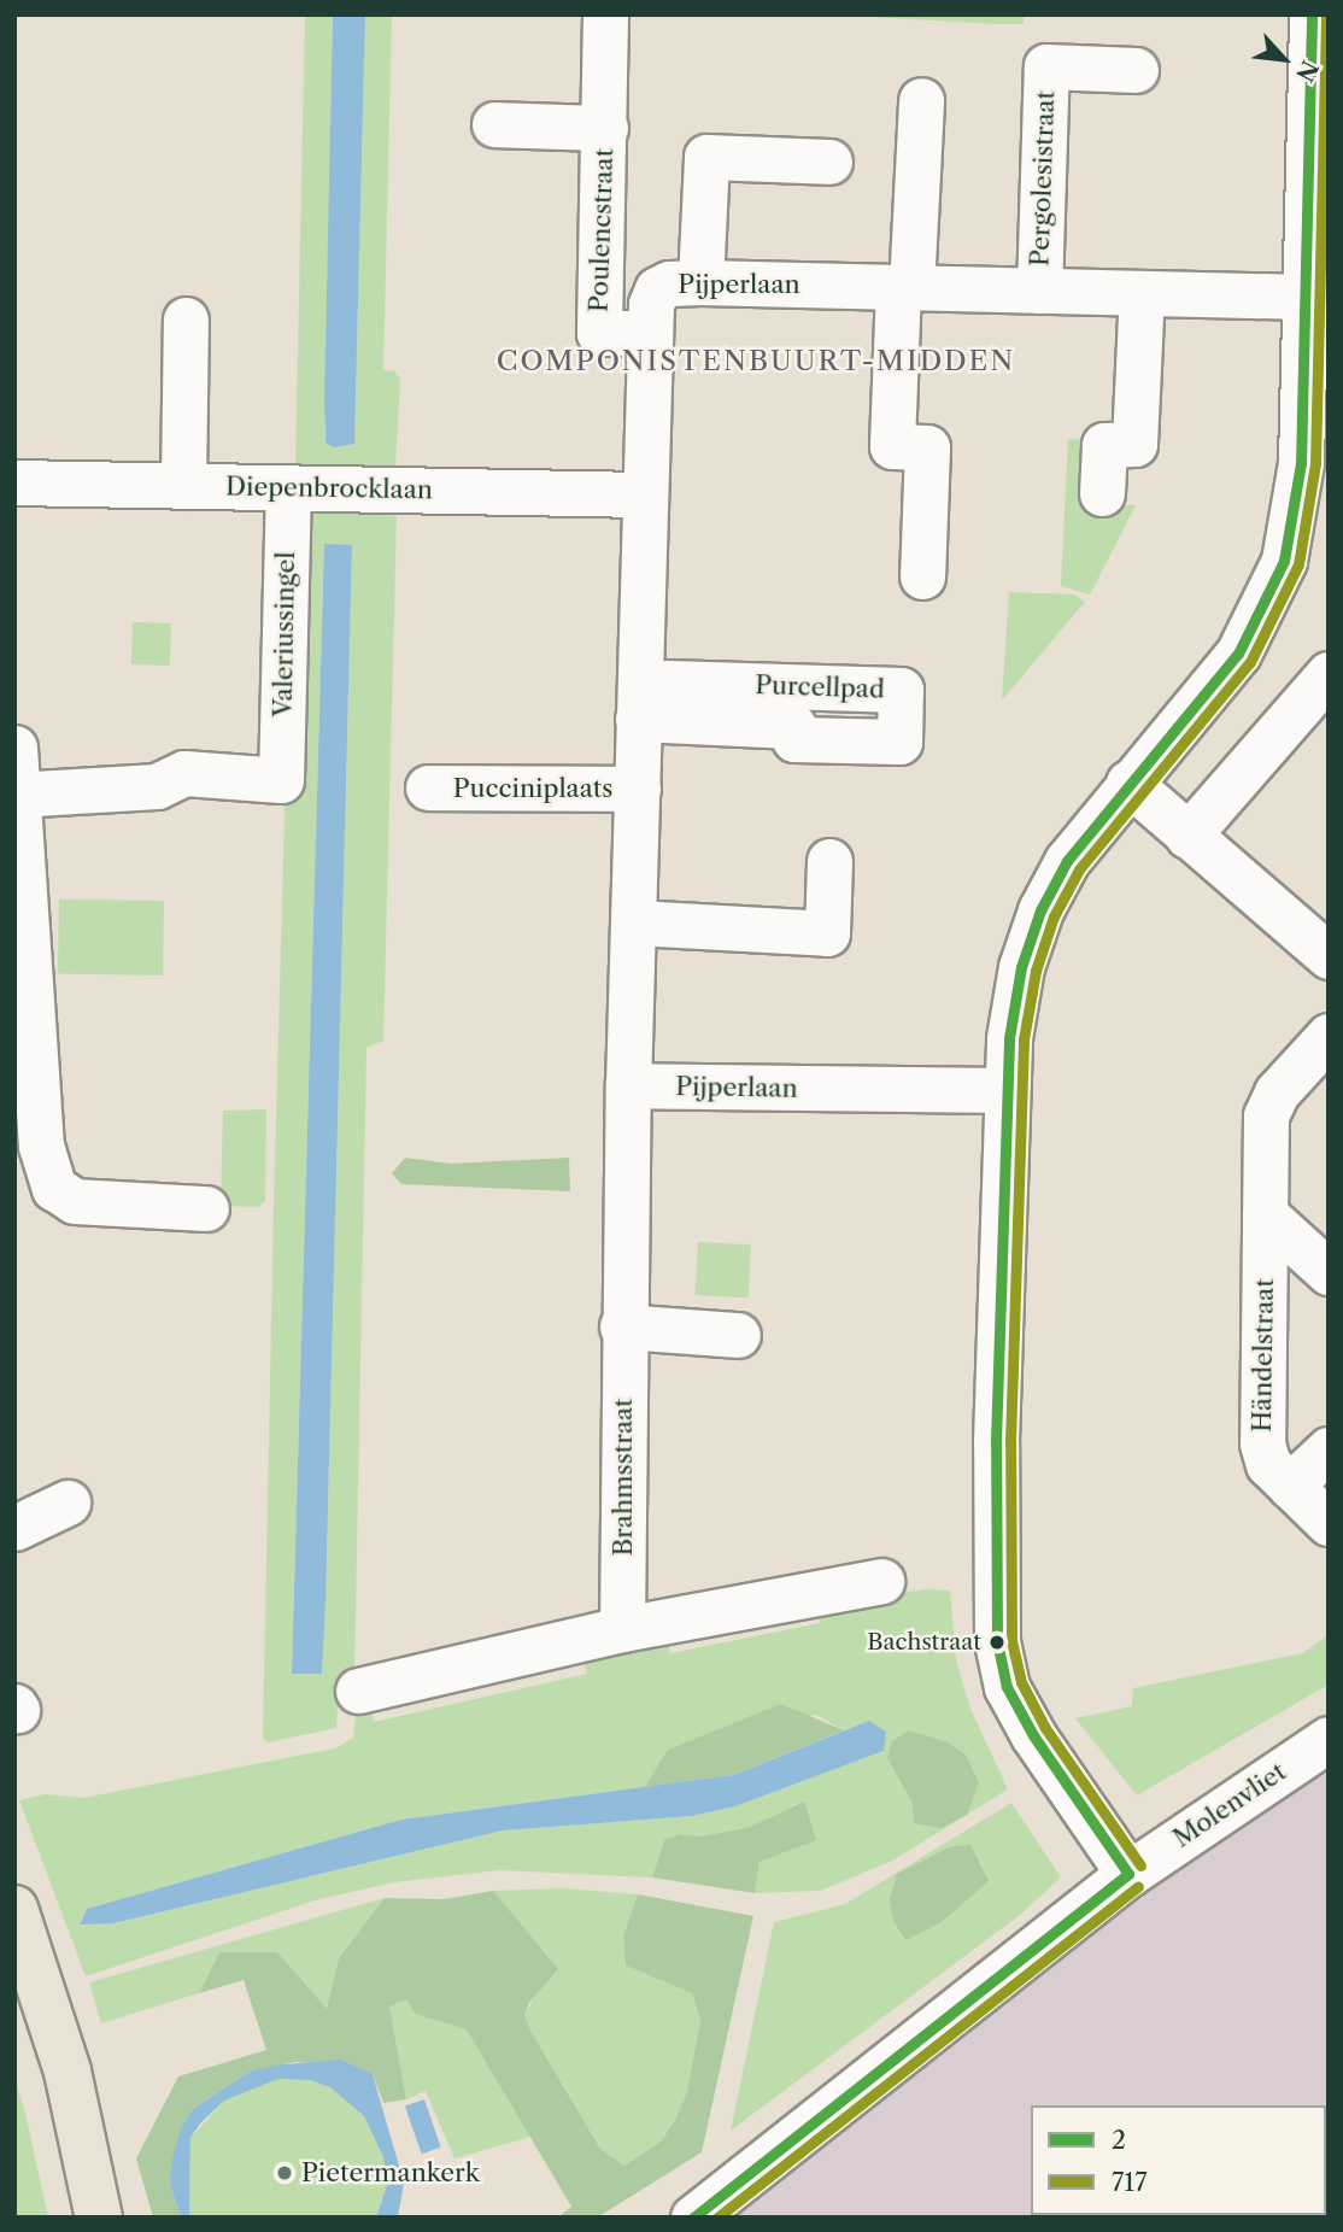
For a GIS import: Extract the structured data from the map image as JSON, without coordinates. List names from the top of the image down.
{
  "streets": {
    "street": [
      "Pergolesistraat",
      "Poulencstraat",
      "Pijperlaan",
      "Diepenbrocklaan",
      "Valeriussingel",
      "Purcellpad",
      "Pucciniplaats",
      "Händelstraat",
      "Brahmsstraat",
      "Molenvliet"
    ]
  },
  "crossings": [
    ["Pergolesistraat", "Pijperlaan"],
    ["Poulencstraat", "Pijperlaan"],
    ["Pijperlaan", "Diepenbrocklaan"],
    ["Pijperlaan", "Purcellpad"],
    ["Pijperlaan", "Pucciniplaats"],
    ["Pijperlaan", "Brahmsstraat"],
    ["Diepenbrocklaan", "Valeriussingel"]
  ],
  "districts": ["COMPONISTENBUURT-MIDDEN"],
  "places": ["Bachstraat", "Pietermankerk"],
  "lines": ["transit line 2", "transit line 717"],
  "legend": ["2", "717"],
  "north": "bottom right"
}
